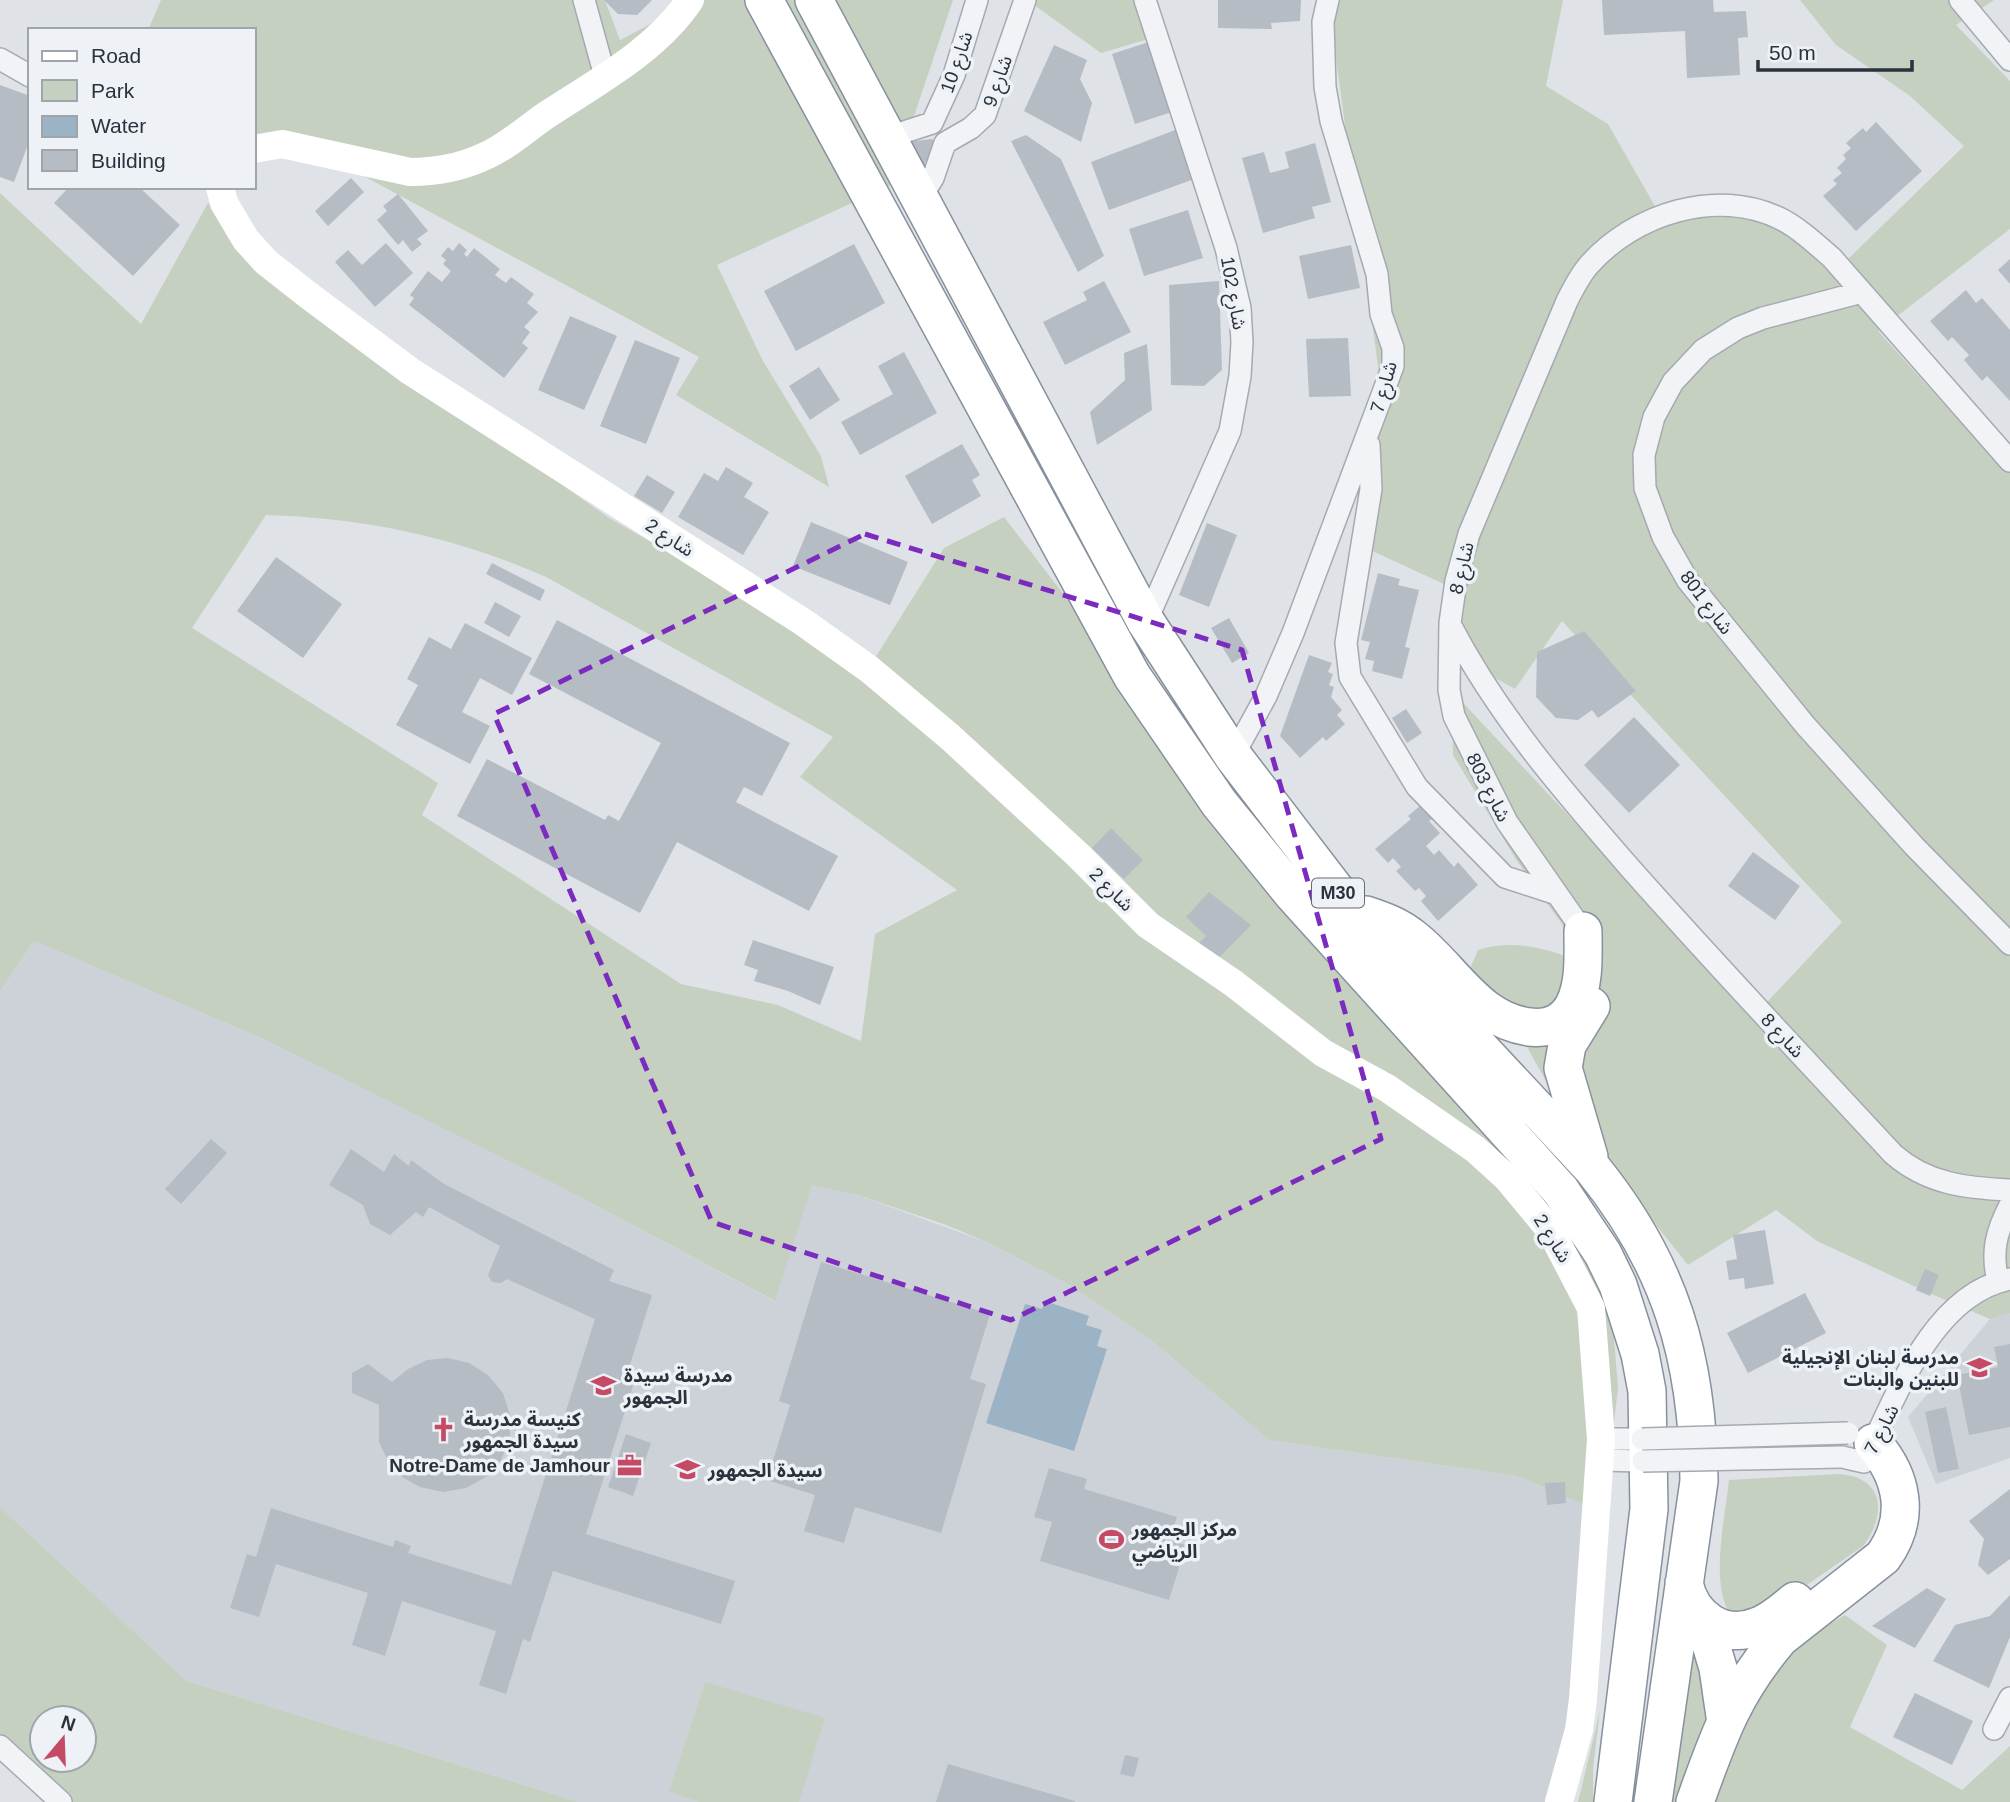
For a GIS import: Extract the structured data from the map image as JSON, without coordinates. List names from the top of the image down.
{
  "streets": {
    "highway": ["M30"],
    "street": [
      "شارع 10",
      "شارع 9",
      "شارع 102",
      "شارع 7",
      "شارع 2",
      "شارع 8",
      "شارع 801",
      "شارع 803"
    ]
  },
  "crossings": [
    ["شارع 10", "M30"],
    ["شارع 9", "M30"],
    ["شارع 102", "M30"],
    ["شارع 7", "M30"],
    ["شارع 8", "شارع 801"],
    ["شارع 8", "شارع 803"]
  ],
  "places": {
    "school or university": ["مدرسة لبنان الإنجيلية للبنين والبنات", "مدرسة سيدة الجمهور", "سيدة الجمهور"],
    "church": ["كنيسة مدرسة سيدة الجمهور"],
    "office": ["Notre-Dame de Jamhour"],
    "sports": ["مركز الجمهور الرياضي"]
  },
  "legend": [
    "Road",
    "Park",
    "Water",
    "Building"
  ],
  "scale_bar": "50 m",
  "north": "top"
}
